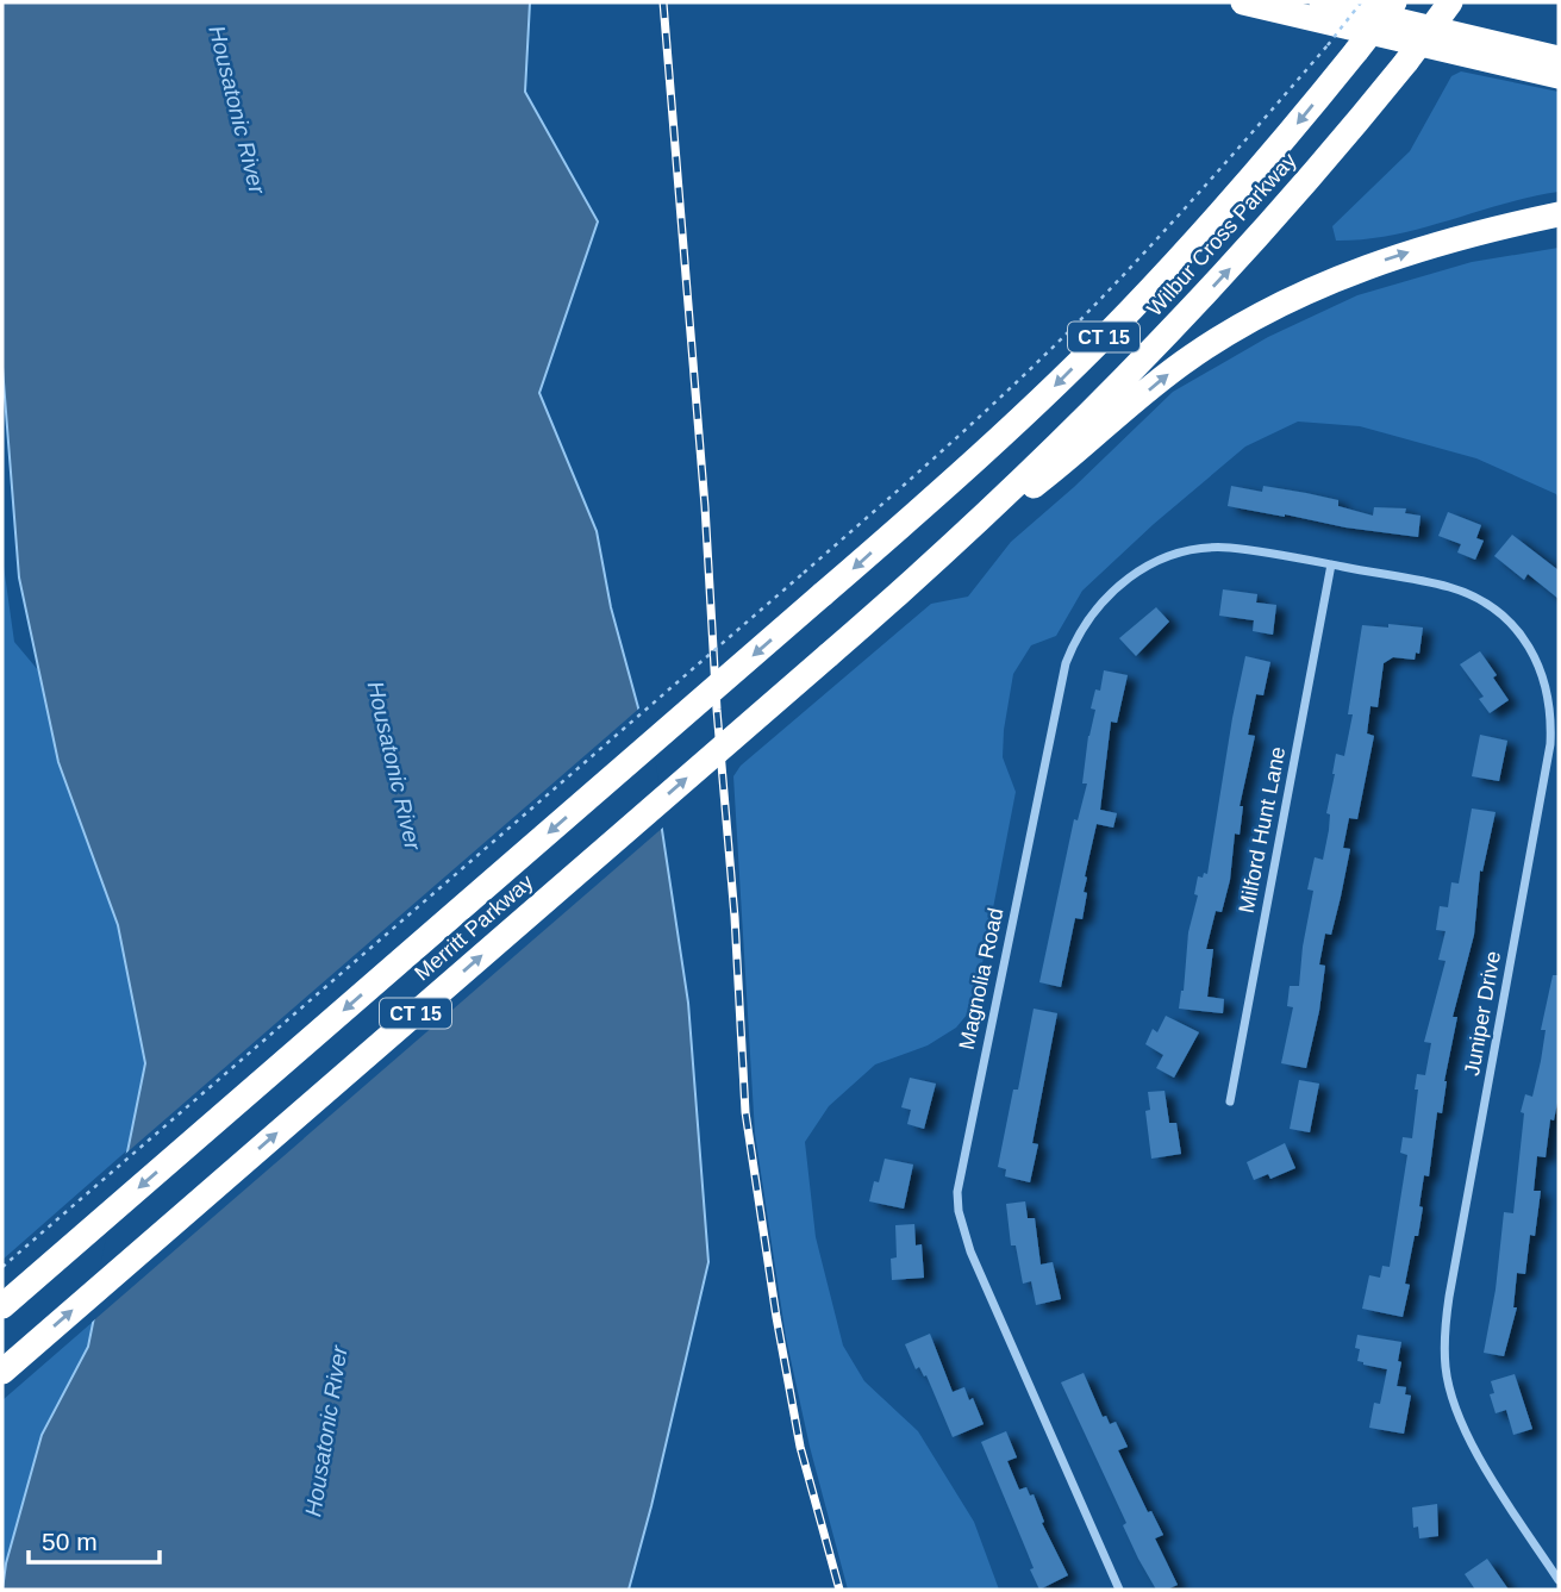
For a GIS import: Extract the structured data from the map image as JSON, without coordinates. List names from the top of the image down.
{
  "streets": {
    "highway": ["Wilbur Cross Parkway", "CT 15", "Merritt Parkway"],
    "street": ["Milford Hunt Lane", "Magnolia Road", "Juniper Drive"]
  },
  "crossings": [
    ["Wilbur Cross Parkway", "Merritt Parkway"],
    ["Milford Hunt Lane", "Magnolia Road"],
    ["Milford Hunt Lane", "Juniper Drive"],
    ["Magnolia Road", "Juniper Drive"]
  ],
  "water": ["Housatonic River"],
  "scale_bar": "50 m"
}
